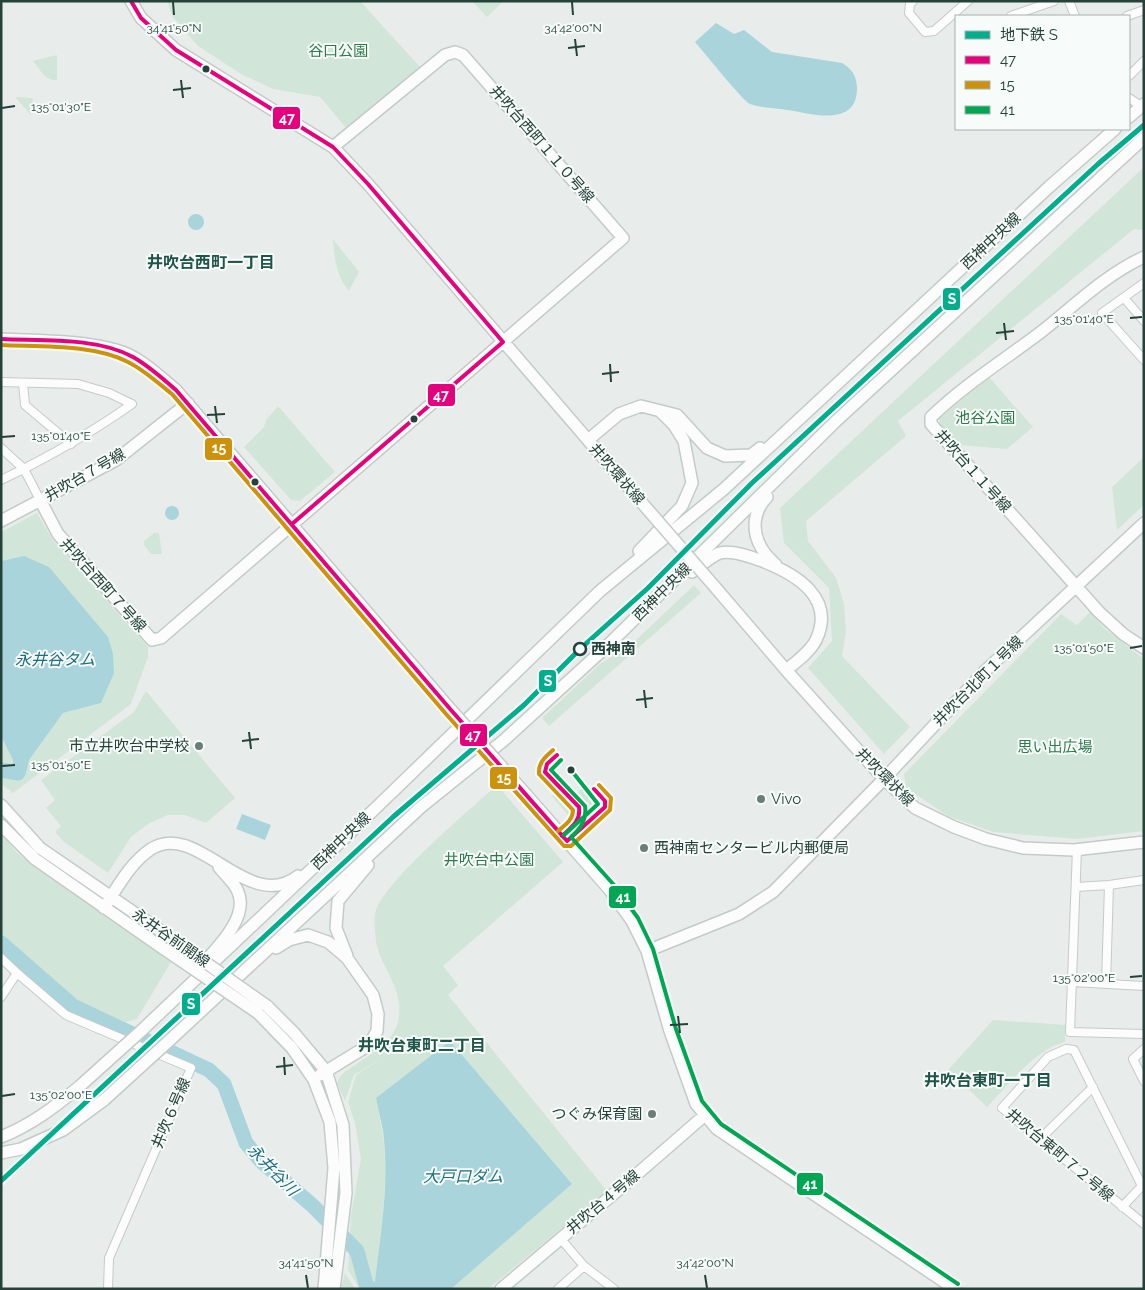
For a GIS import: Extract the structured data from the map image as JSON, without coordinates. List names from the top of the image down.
{
  "streets": {
    "street": [
      "井吹台西町１１０号線",
      "西神中央線",
      "井吹台１１号線",
      "井吹環状線",
      "井吹台７号線",
      "井吹台西町７号線",
      "井吹台北町１号線",
      "永井谷前開線",
      "井吹６号線",
      "井吹台東町７２号線",
      "井吹台４号線"
    ]
  },
  "crossings": [
    ["井吹台西町１１０号線", "井吹環状線"],
    ["井吹台１１号線", "井吹台北町１号線"],
    ["井吹環状線", "井吹台北町１号線"],
    ["井吹台７号線", "井吹台西町７号線"]
  ],
  "districts": ["井吹台西町一丁目", "井吹台東町二丁目", "井吹台東町一丁目"],
  "water": ["永井谷タム", "永井谷川", "大戸口ダム"],
  "parks": [
    "谷口公園",
    "池谷公園",
    "思い出広場",
    "井吹台中公園"
  ],
  "places": [
    "西神南",
    "市立井吹台中学校",
    "Vivo",
    "西神南センタービル内郵便局",
    "つぐみ保育園"
  ],
  "lines": [
    "transit line 47",
    "metro line S",
    "transit line 15",
    "transit line 41"
  ],
  "legend": [
    "地下鉄 S",
    "47",
    "15",
    "41"
  ],
  "coordinates": [
    "34°41'50\"N",
    "34°42'00\"N",
    "135°01'30\"E",
    "135°01'40\"E",
    "135°01'50\"E",
    "135°02'00\"E"
  ]
}
